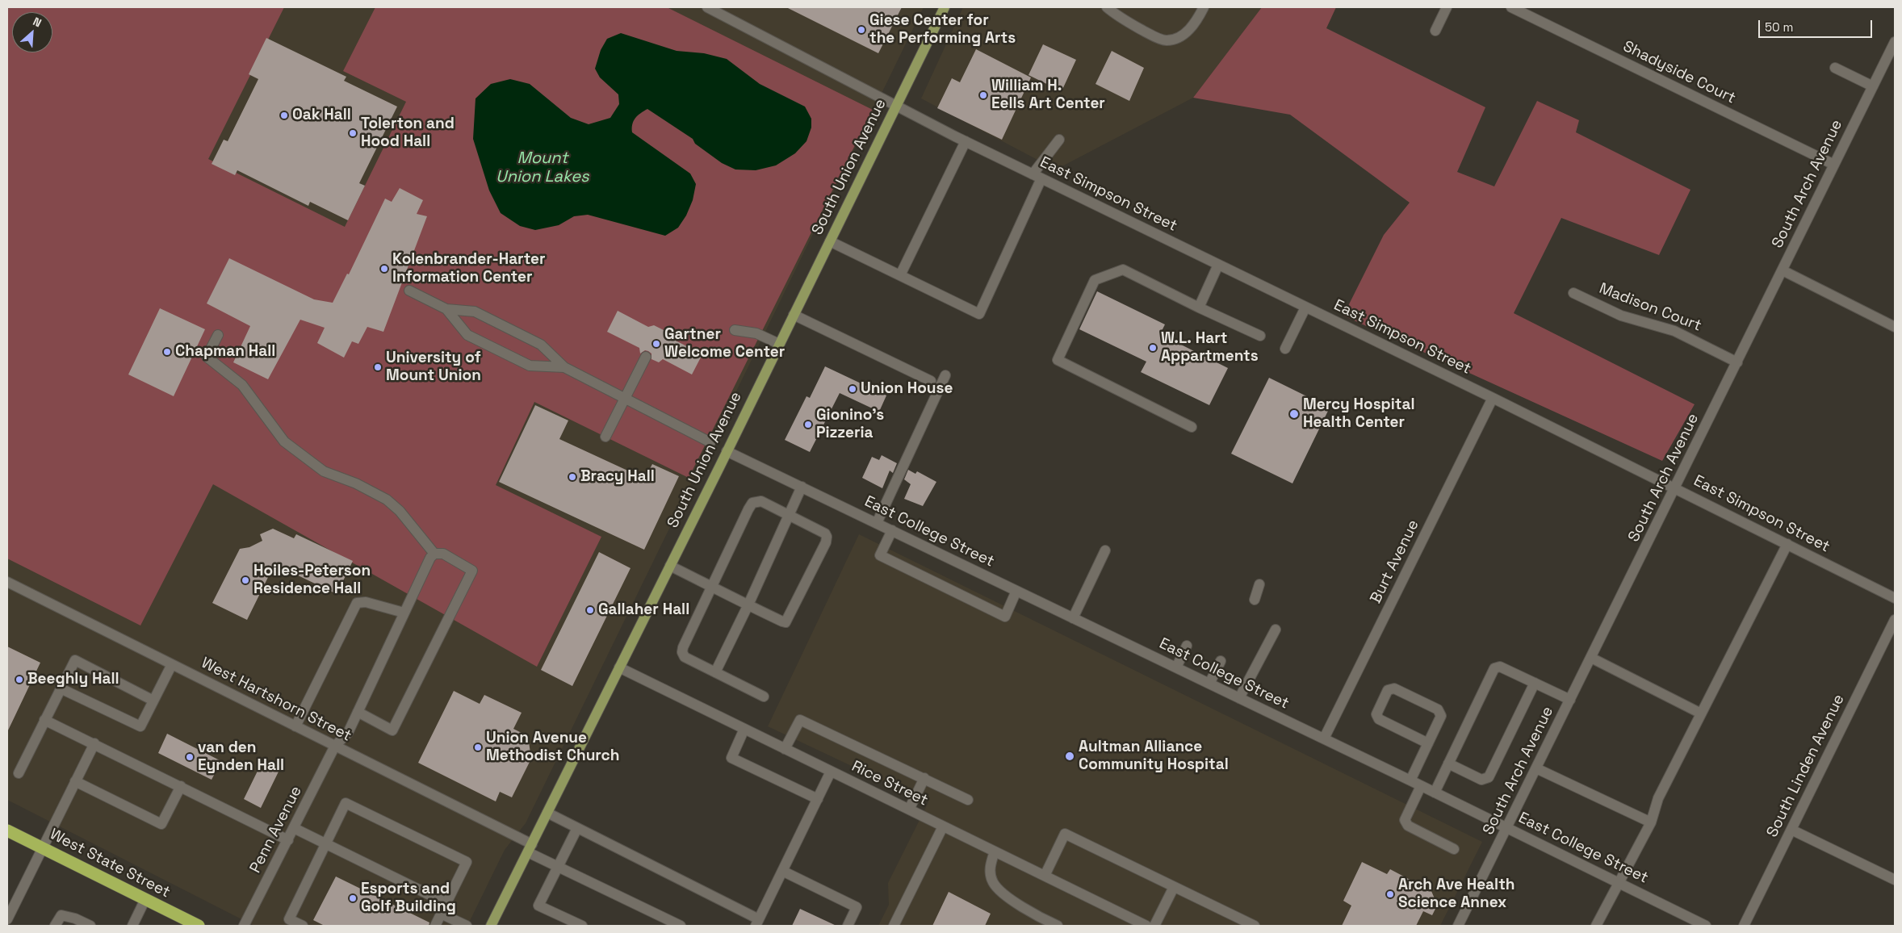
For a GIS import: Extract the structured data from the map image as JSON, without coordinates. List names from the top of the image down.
{
  "streets": {
    "highway": ["West State Street"],
    "main road": ["South Union Avenue"],
    "street": [
      "Shadyside Court",
      "South Arch Avenue",
      "East Simpson Street",
      "Madison Court",
      "East College Street",
      "Burt Avenue",
      "West Hartshorn Street",
      "South Linden Avenue",
      "Rice Street",
      "Penn Avenue"
    ]
  },
  "crossings": [
    ["Shadyside Court", "South Arch Avenue"],
    ["South Union Avenue", "East Simpson Street"],
    ["South Union Avenue", "East College Street"],
    ["South Union Avenue", "West Hartshorn Street"],
    ["South Union Avenue", "Rice Street"],
    ["South Arch Avenue", "East Simpson Street"],
    ["South Arch Avenue", "Madison Court"],
    ["South Arch Avenue", "East College Street"],
    ["East Simpson Street", "Burt Avenue"],
    ["East College Street", "Burt Avenue"],
    ["West Hartshorn Street", "Penn Avenue"]
  ],
  "water": ["Mount Union Lakes"],
  "places": [
    "Giese Center for the Performing Arts",
    "William H. Eells Art Center",
    "Oak Hall",
    "Tolerton and Hood Hall",
    "Kolenbrander-Harter Information Center",
    "Gartner Welcome Center",
    "W.L. Hart Appartments",
    "Chapman Hall",
    "University of Mount Union",
    "Union House",
    "Mercy Hospital Health Center",
    "Gionino's Pizzeria",
    "Bracy Hall",
    "Hoiles-Peterson Residence Hall",
    "Gallaher Hall",
    "Beeghly Hall",
    "Union Avenue Methodist Church",
    "Aultman Alliance Community Hospital",
    "van den Eynden Hall",
    "Arch Ave Health Science Annex",
    "Esports and Golf Building"
  ],
  "scale_bar": "50 m",
  "north": "top right"
}
